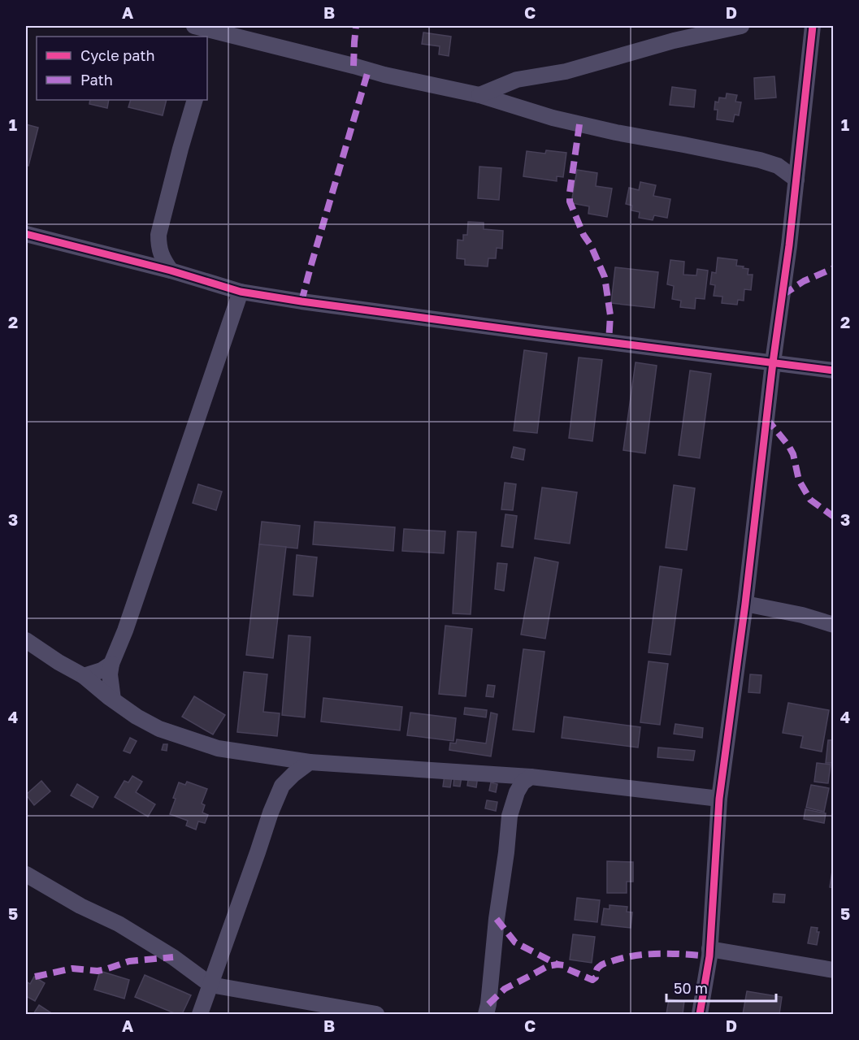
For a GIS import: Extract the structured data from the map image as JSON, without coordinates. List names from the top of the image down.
{
  "legend": ["Cycle path", "Path"],
  "scale_bar": "50 m",
  "grid": {
    "columns": [
      "A",
      "B",
      "C",
      "D"
    ],
    "rows": [
      "1",
      "2",
      "3",
      "4",
      "5"
    ]
  }
}
